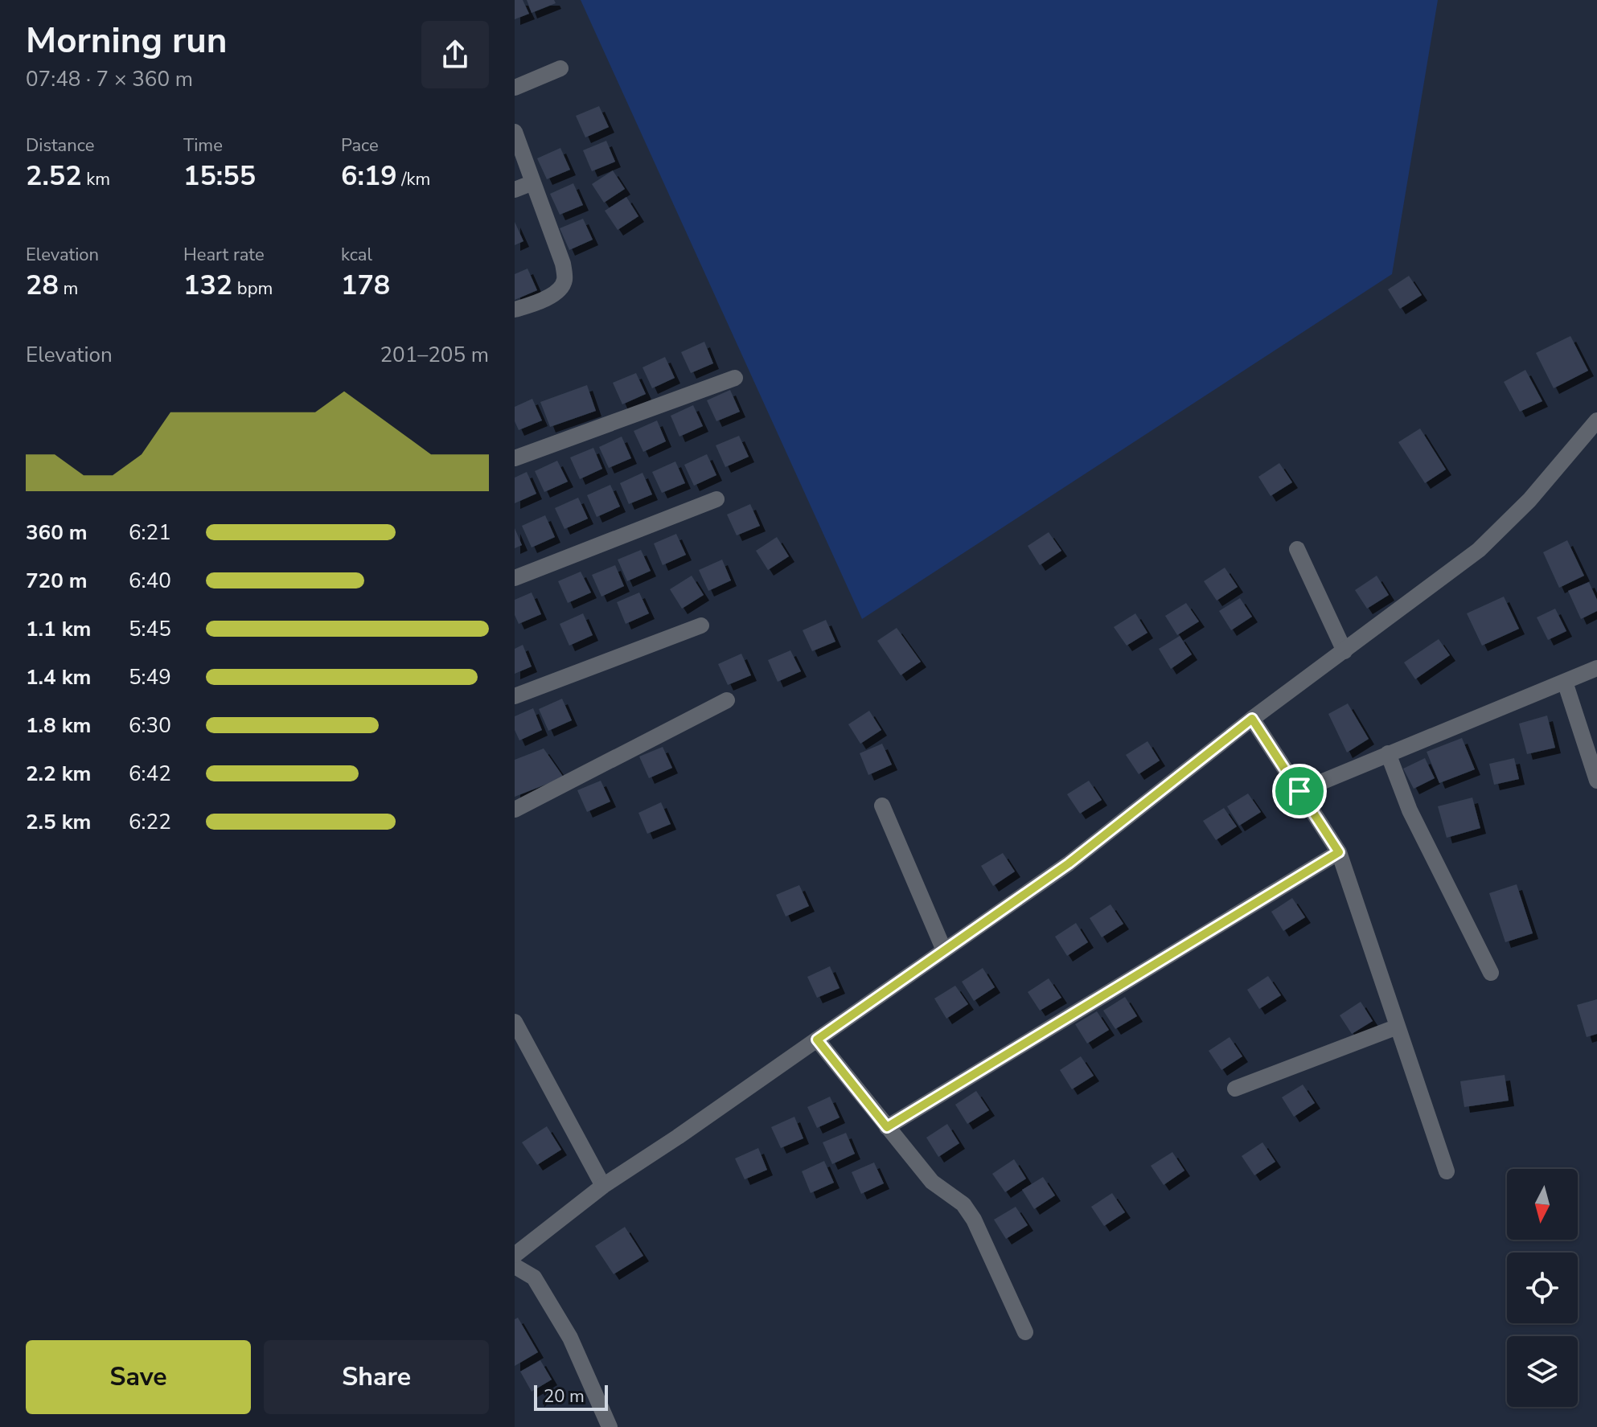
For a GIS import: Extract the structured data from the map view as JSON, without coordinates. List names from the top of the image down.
{
  "scale_bar": "20 m",
  "north": "bottom",
  "page": {
    "heading": ["Morning run", "07:48 · 7 × 360 m"],
    "stats": [
      ["Distance", "2.52 km"],
      ["Time", "15:55"],
      ["Pace", "6:19 /km"],
      ["Elevation", "28 m"],
      ["Heart rate", "132 bpm"],
      ["kcal", "178"]
    ],
    "chart": ["Elevation", "201–205 m"],
    "list": [
      {
        "name": "360 m",
        "note": "6:21"
      },
      {
        "name": "720 m",
        "note": "6:40"
      },
      {
        "name": "1.1 km",
        "note": "5:45"
      },
      {
        "name": "1.4 km",
        "note": "5:49"
      },
      {
        "name": "1.8 km",
        "note": "6:30"
      },
      {
        "name": "2.2 km",
        "note": "6:42"
      },
      {
        "name": "2.5 km",
        "note": "6:22"
      }
    ],
    "buttons": ["Save", "Share"],
    "scale": "20 m"
  }
}
